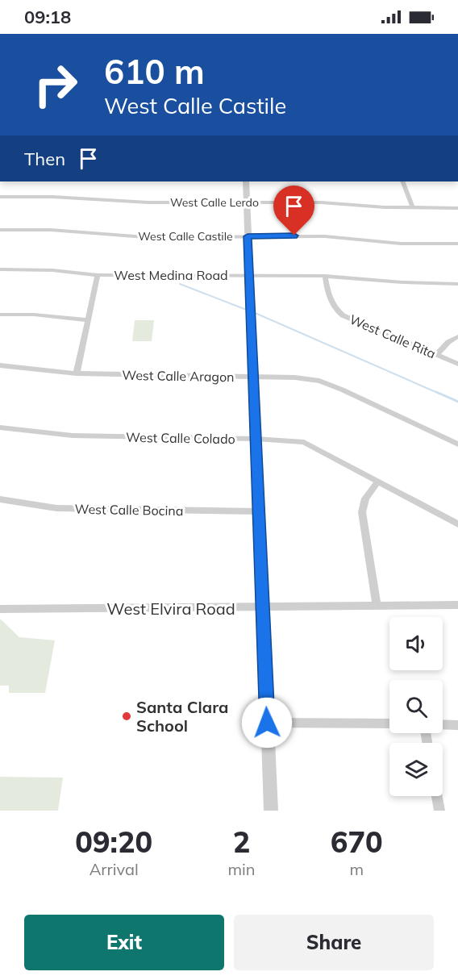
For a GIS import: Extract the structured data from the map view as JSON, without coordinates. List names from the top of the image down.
{
  "streets": {
    "street": [
      "West Calle Lerdo",
      "West Calle Castile",
      "West Medina Road",
      "West Calle Rita",
      "West Calle Aragon",
      "West Calle Colado",
      "West Calle Bocina",
      "West Elvira Road"
    ]
  },
  "crossings": [
    ["West Medina Road", "West Calle Rita"]
  ],
  "places": ["Santa Clara School"],
  "page": {
    "status": "09:18",
    "turn": ["610 m", "West Calle Castile"],
    "then": "Then",
    "eta": [
      "09:20",
      "Arrival",
      "2",
      "min",
      "670",
      "m"
    ],
    "buttons": ["Exit", "Share"]
  }
}
